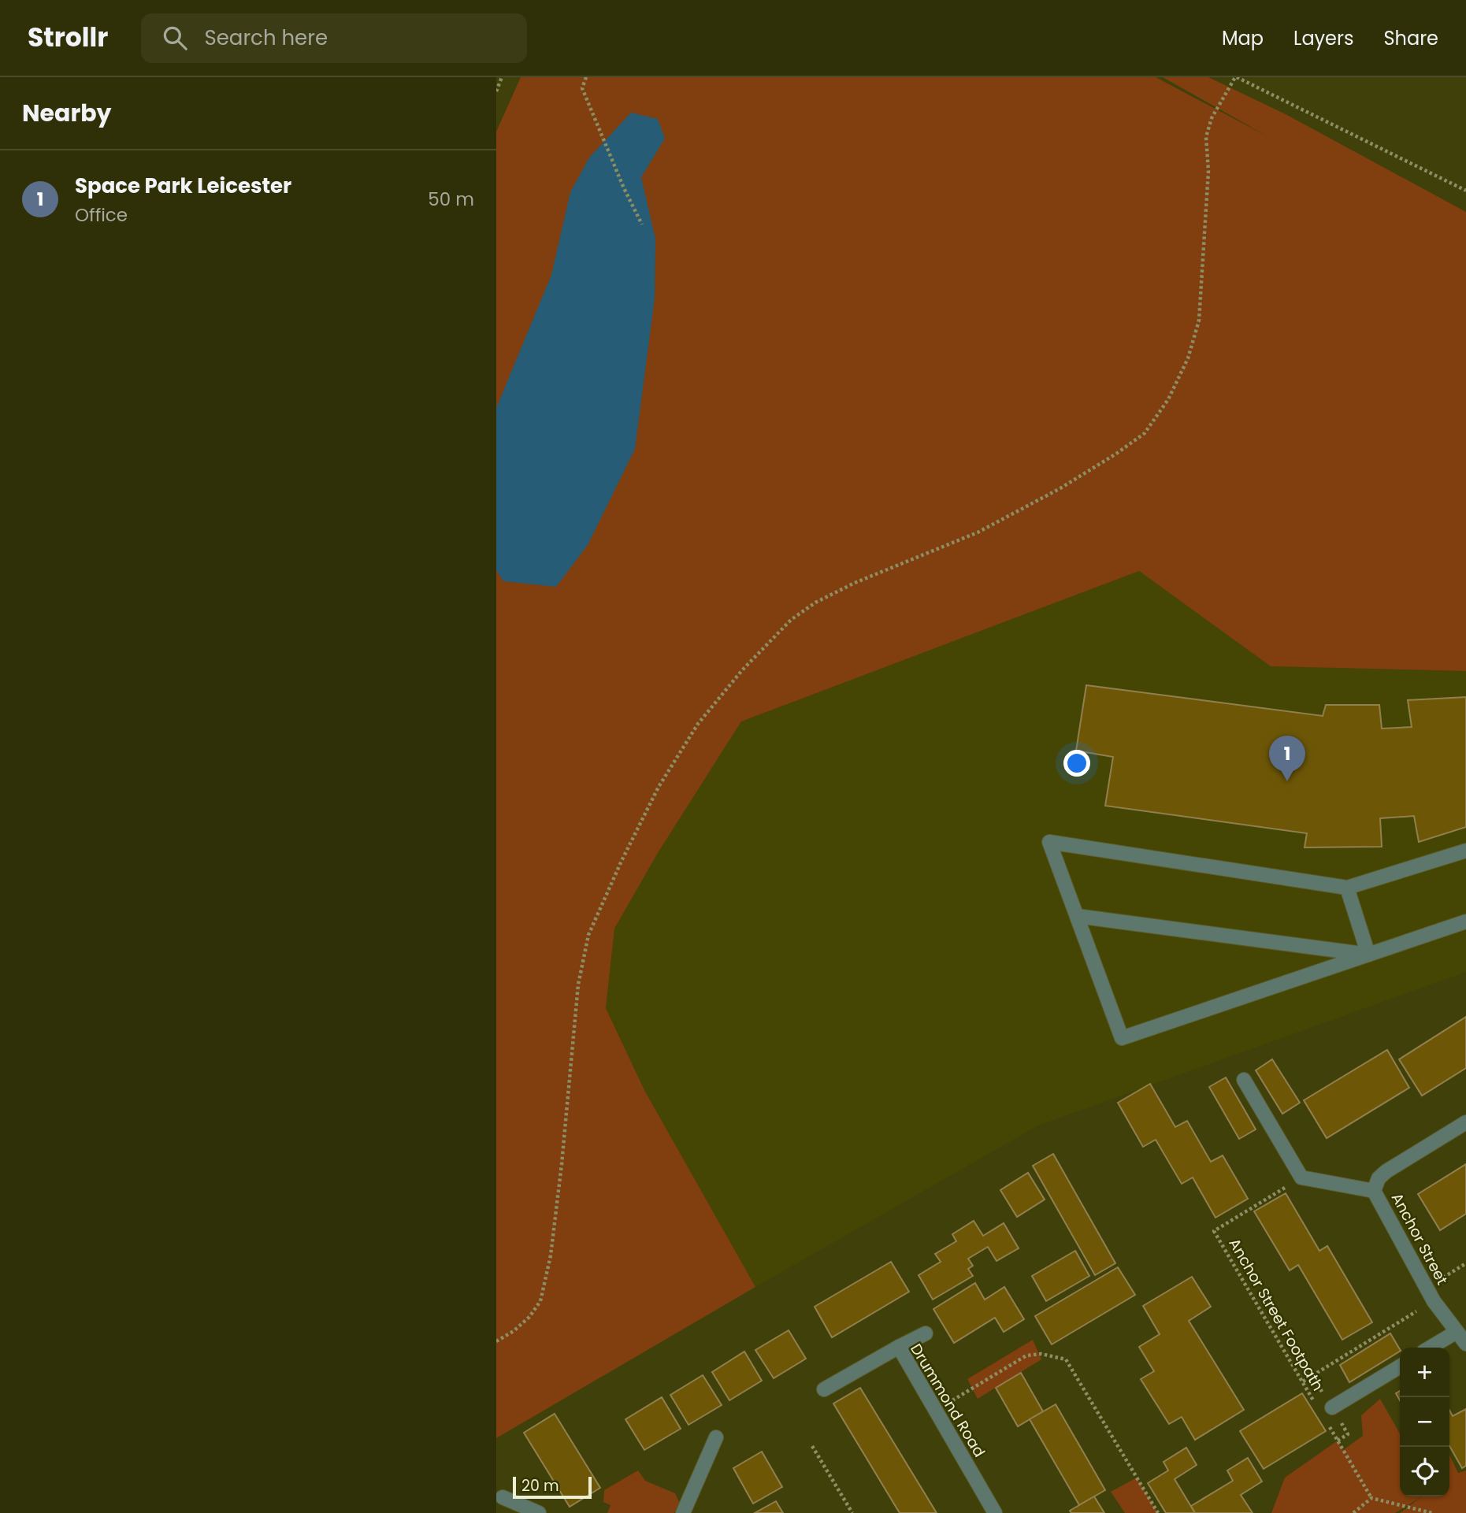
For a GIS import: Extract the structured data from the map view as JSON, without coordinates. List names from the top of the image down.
{
  "streets": {
    "street": ["Anchor Street", "Drummond Road"],
    "path": ["Anchor Street Footpath"]
  },
  "scale_bar": "20 m",
  "page": {
    "header": "Strollr",
    "search": "Search here",
    "nav": ["Map", "Layers", "Share"],
    "heading": "Nearby",
    "list": [
      {
        "mark": "1",
        "name": "Space Park Leicester",
        "note": "Office",
        "value": "50 m"
      }
    ],
    "pins": "1",
    "map_buttons": ["+", "−"],
    "scale": "20 m"
  }
}
